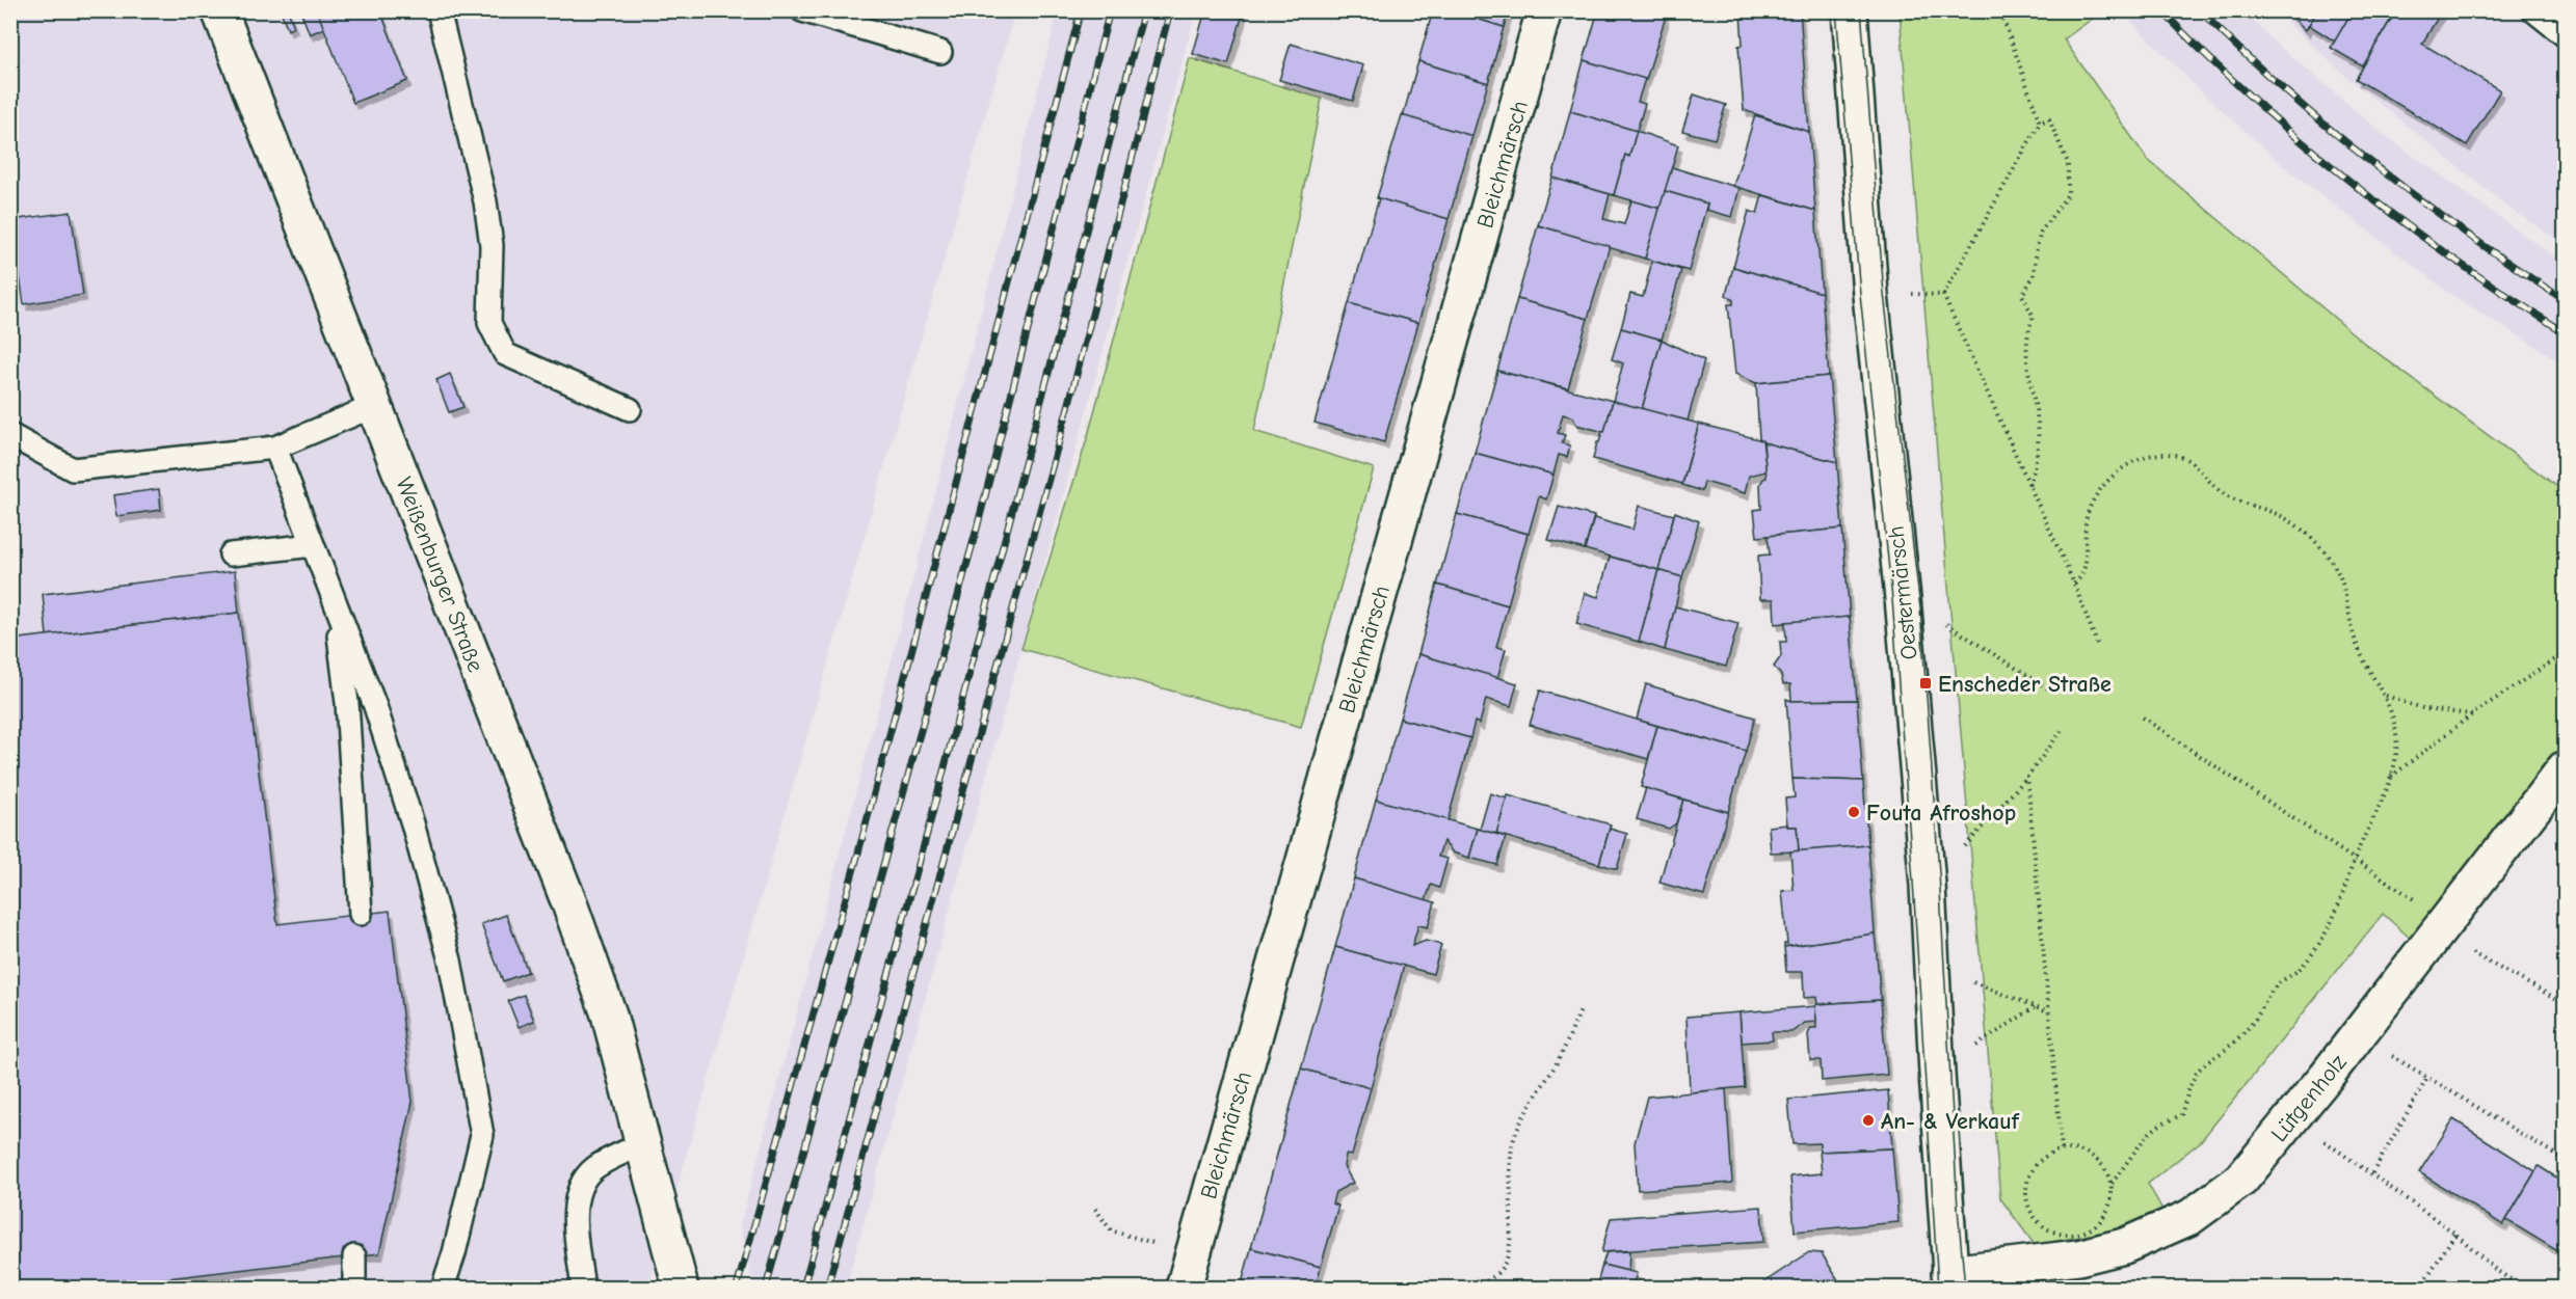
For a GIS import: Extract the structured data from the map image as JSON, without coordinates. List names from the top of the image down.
{
  "streets": {
    "street": [
      "Bleichmärsch",
      "Weißenburger Straße",
      "Oestermärsch",
      "Lütgenholz"
    ]
  },
  "crossings": [
    ["Oestermärsch", "Lütgenholz"]
  ],
  "places": {
    "transit": ["Enscheder Straße"],
    "other": ["Fouta Afroshop", "An- & Verkauf"]
  }
}
